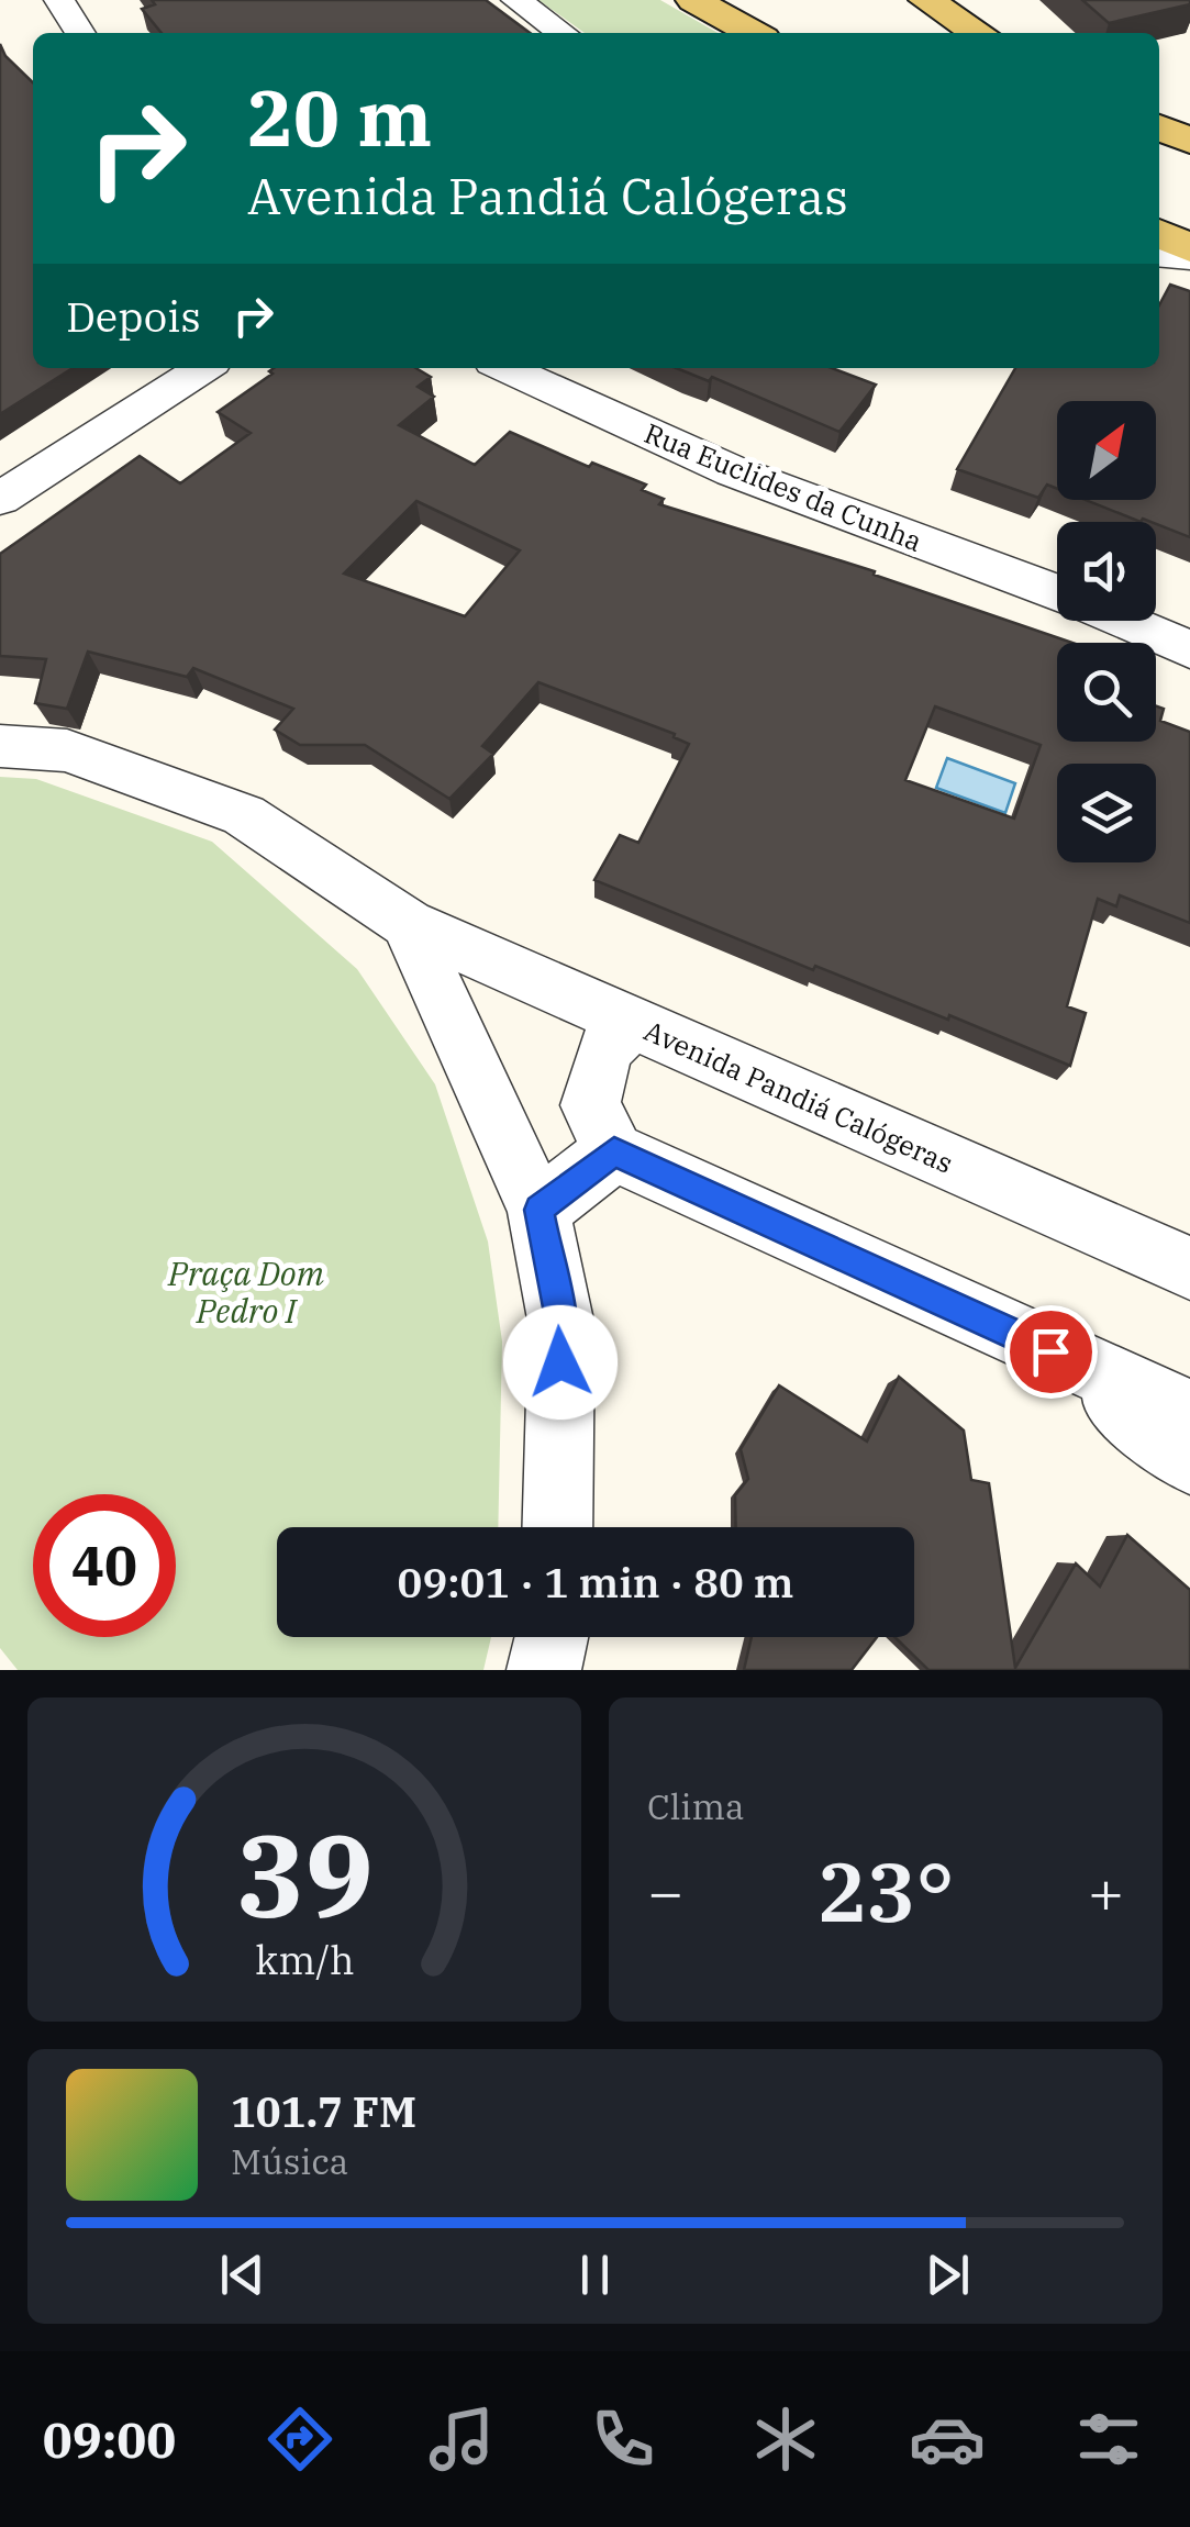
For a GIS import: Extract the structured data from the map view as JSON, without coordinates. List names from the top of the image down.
{
  "streets": {
    "street": ["Rua Euclides da Cunha", "Avenida Pandiá Calógeras"]
  },
  "parks": ["Praça Dom Pedro I"],
  "north": "top right",
  "page": {
    "turn": ["20 m", "Avenida Pandiá Calógeras"],
    "then": "Depois",
    "limit": "40",
    "trip": "09:01 · 1 min · 80 m",
    "tile": "Clima",
    "heat": ["−", "23°", "+"],
    "song": ["101.7 FM", "Música"],
    "tabs": "09:00",
    "gauge": ["39", "km/h"]
  }
}
